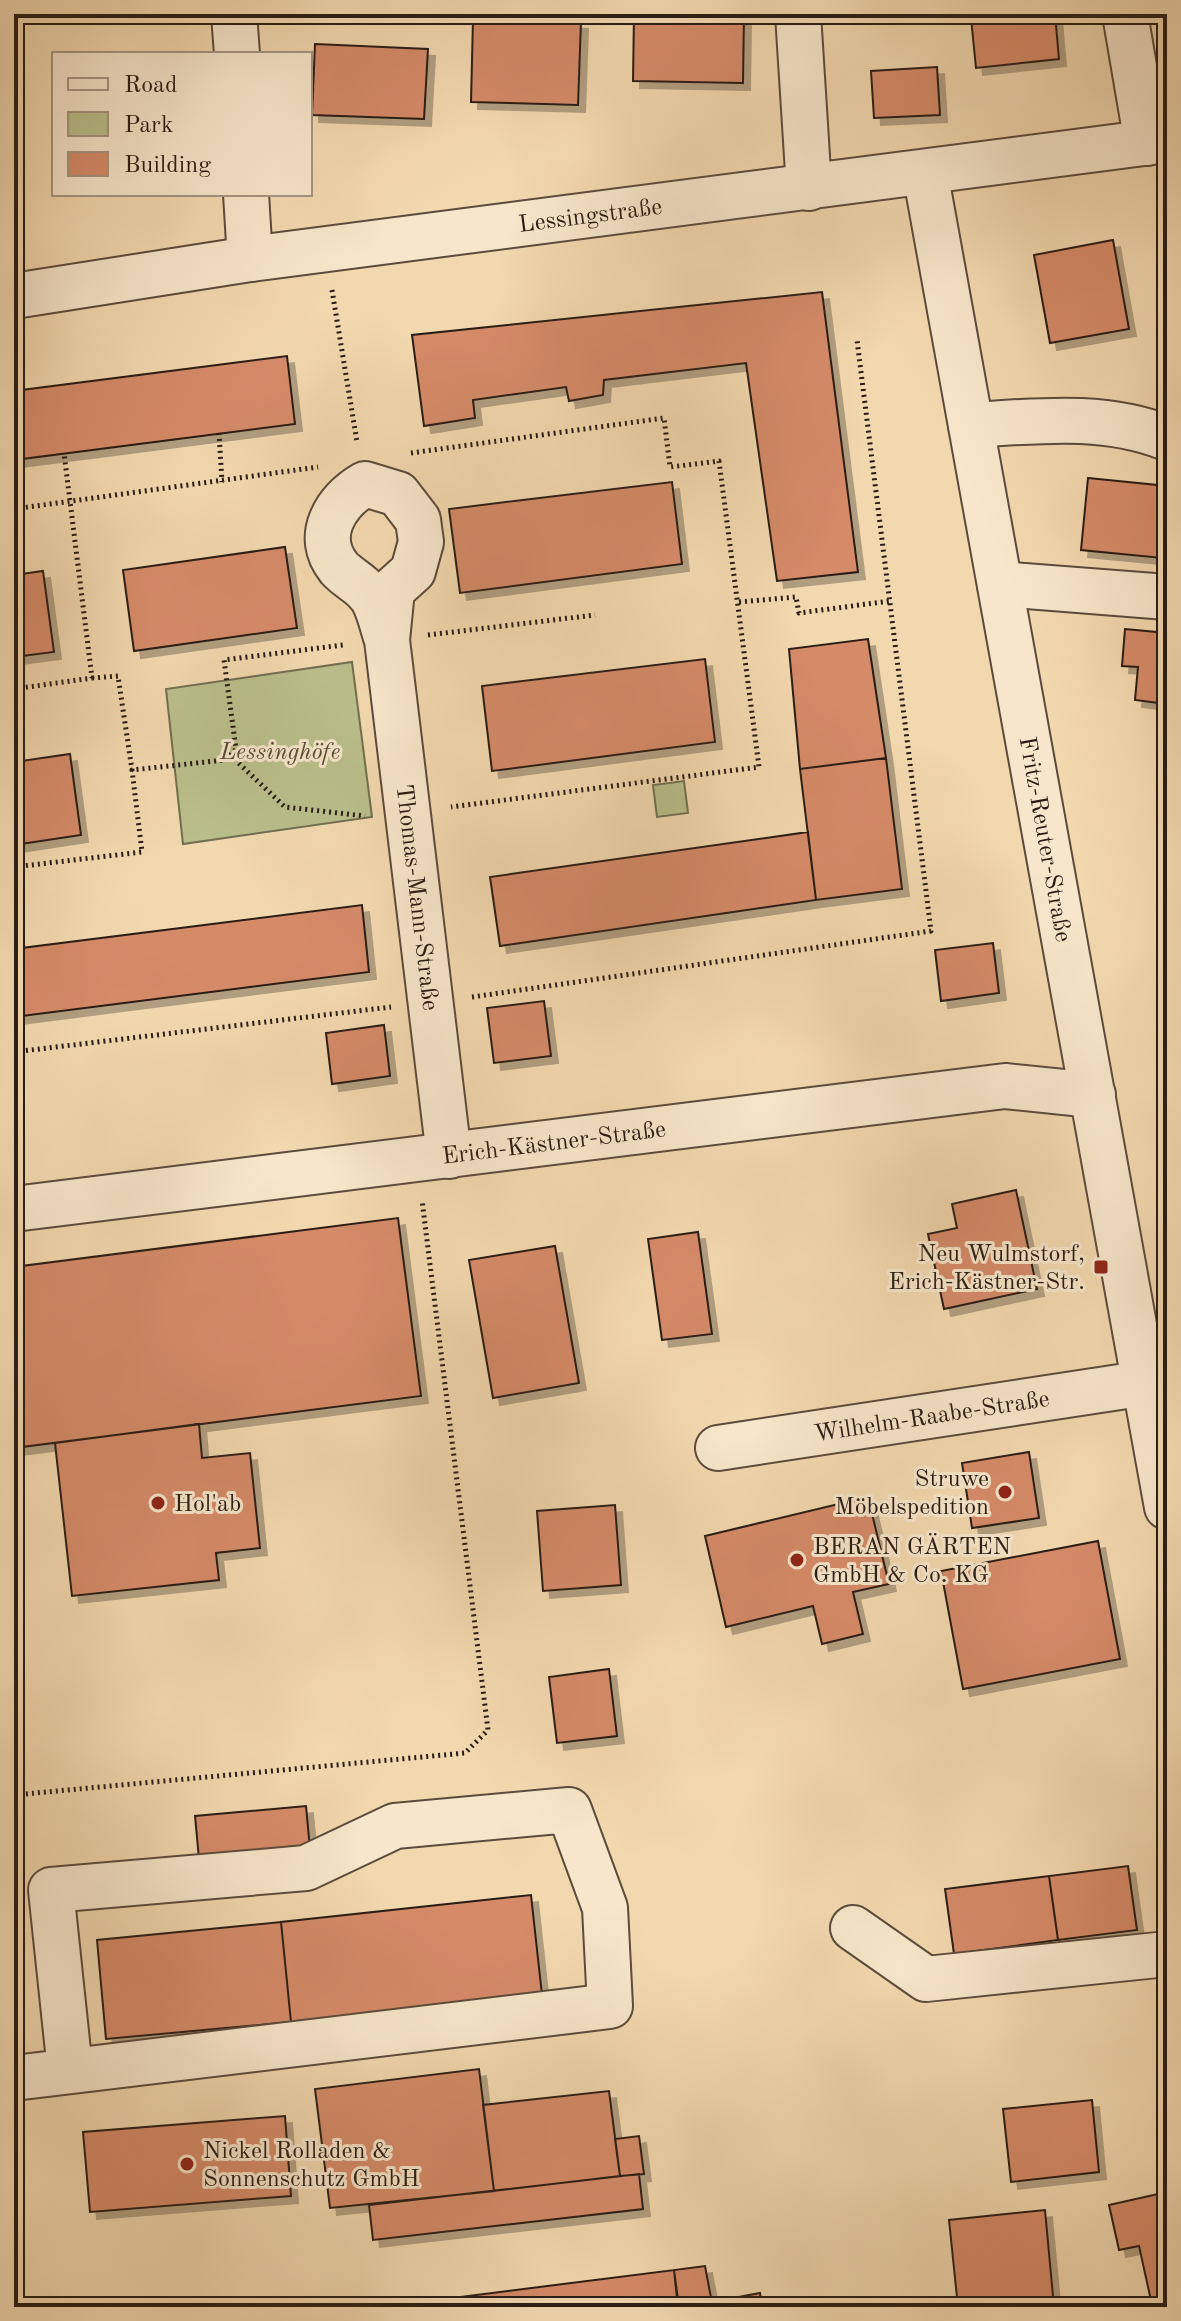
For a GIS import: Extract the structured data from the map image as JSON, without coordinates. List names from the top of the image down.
{
  "streets": {
    "street": [
      "Lessingstraße",
      "Fritz-Reuter-Straße",
      "Thomas-Mann-Straße",
      "Erich-Kästner-Straße",
      "Wilhelm-Raabe-Straße"
    ]
  },
  "crossings": [
    ["Lessingstraße", "Fritz-Reuter-Straße"],
    ["Fritz-Reuter-Straße", "Erich-Kästner-Straße"],
    ["Fritz-Reuter-Straße", "Wilhelm-Raabe-Straße"],
    ["Thomas-Mann-Straße", "Erich-Kästner-Straße"]
  ],
  "parks": ["Lessinghöfe"],
  "places": {
    "transit": ["Neu Wulmstorf, Erich-Kästner-Str."],
    "other": [
      "Struwe Möbelspedition",
      "Hol'ab",
      "BERAN GÄRTEN GmbH & Co. KG",
      "Nickel Rolladen & Sonnenschutz GmbH"
    ]
  },
  "legend": ["Road", "Park", "Building"]
}
